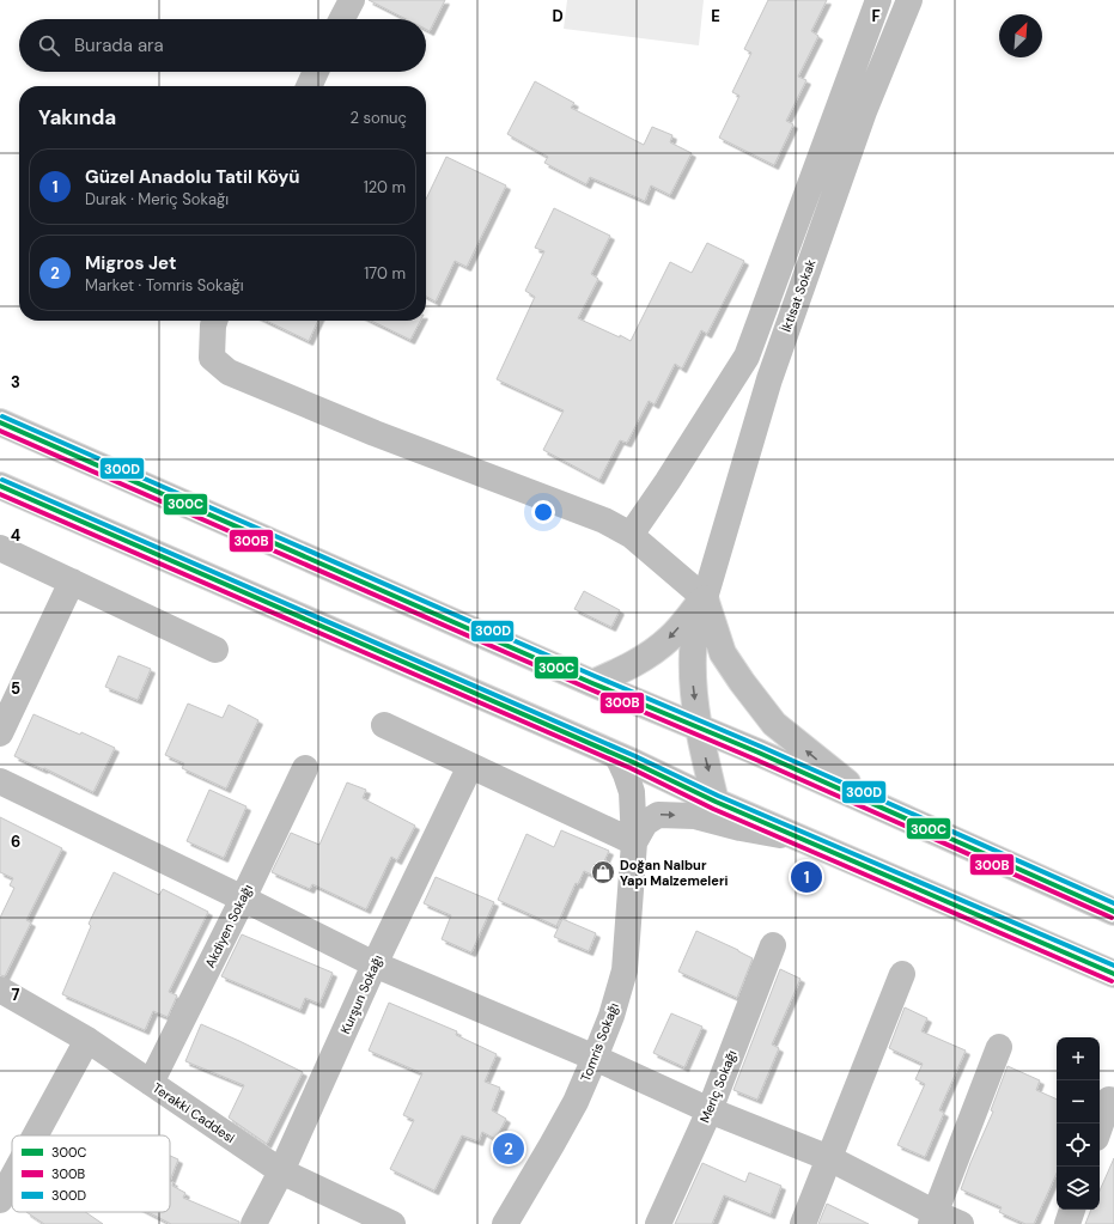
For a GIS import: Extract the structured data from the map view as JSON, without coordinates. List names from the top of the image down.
{
  "streets": {
    "main road": [
      "İktisat Sokak",
      "Akdiyen Sokağı",
      "Kurşun Sokağı",
      "Tomris Sokağı",
      "Meriç Sokağı",
      "Terakki Caddesi"
    ]
  },
  "crossings": [
    ["Akdiyen Sokağı", "Terakki Caddesi"],
    ["Kurşun Sokağı", "Terakki Caddesi"]
  ],
  "places": {
    "shop": ["Doğan Nalbur Yapı Malzemeleri"]
  },
  "lines": ["transit line 300D", "transit line 300C", "transit line 300B"],
  "legend": ["300C", "300B", "300D"],
  "north": "top right",
  "page": {
    "search": "Burada ara",
    "heading": ["Yakında", "2 sonuç"],
    "list": [
      {
        "mark": "1",
        "name": "Güzel Anadolu Tatil Köyü",
        "note": "Durak · Meriç Sokağı",
        "value": "120 m"
      },
      {
        "mark": "2",
        "name": "Migros Jet",
        "note": "Market · Tomris Sokağı",
        "value": "170 m"
      }
    ],
    "pins": ["1", "2"],
    "map_buttons": ["+", "−"]
  },
  "grid": {
    "columns": ["D", "E", "F"],
    "rows": [
      "3",
      "4",
      "5",
      "6",
      "7"
    ]
  }
}
